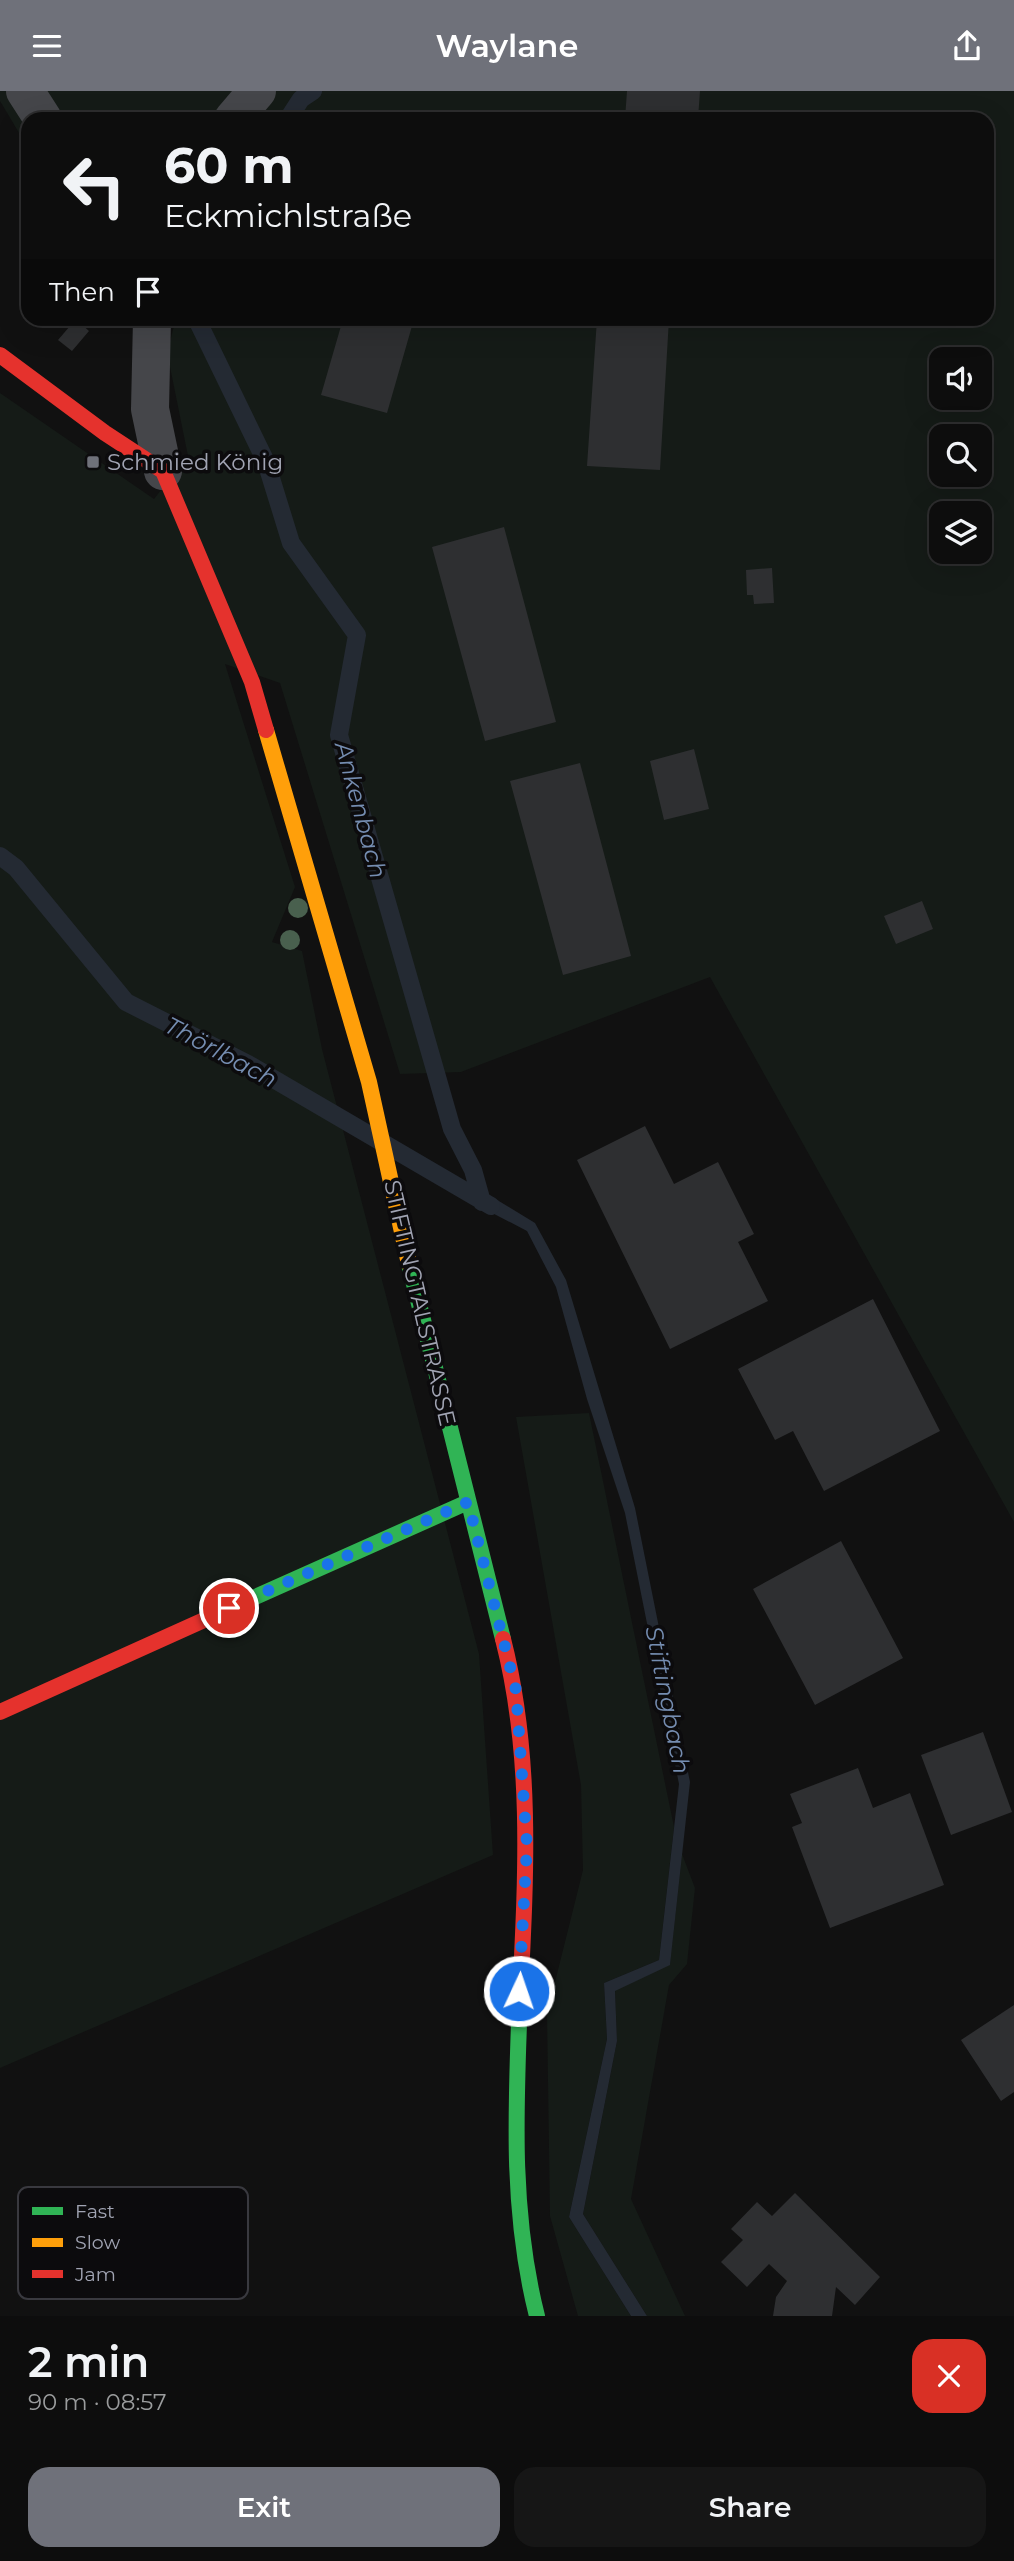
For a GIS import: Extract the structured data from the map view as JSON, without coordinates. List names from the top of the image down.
{
  "streets": {
    "street": ["STIFTINGTALSTRASSE"]
  },
  "water": ["Ankenbach", "Thörlbach", "Stiftingbach"],
  "places": {
    "transit": ["Schmied König"]
  },
  "legend": ["Fast", "Slow", "Jam"],
  "page": {
    "header": "Waylane",
    "turn": ["60 m", "Eckmichlstraße"],
    "then": "Then",
    "heading": ["2 min", "90 m · 08:57"],
    "buttons": ["Exit", "Share"]
  }
}
